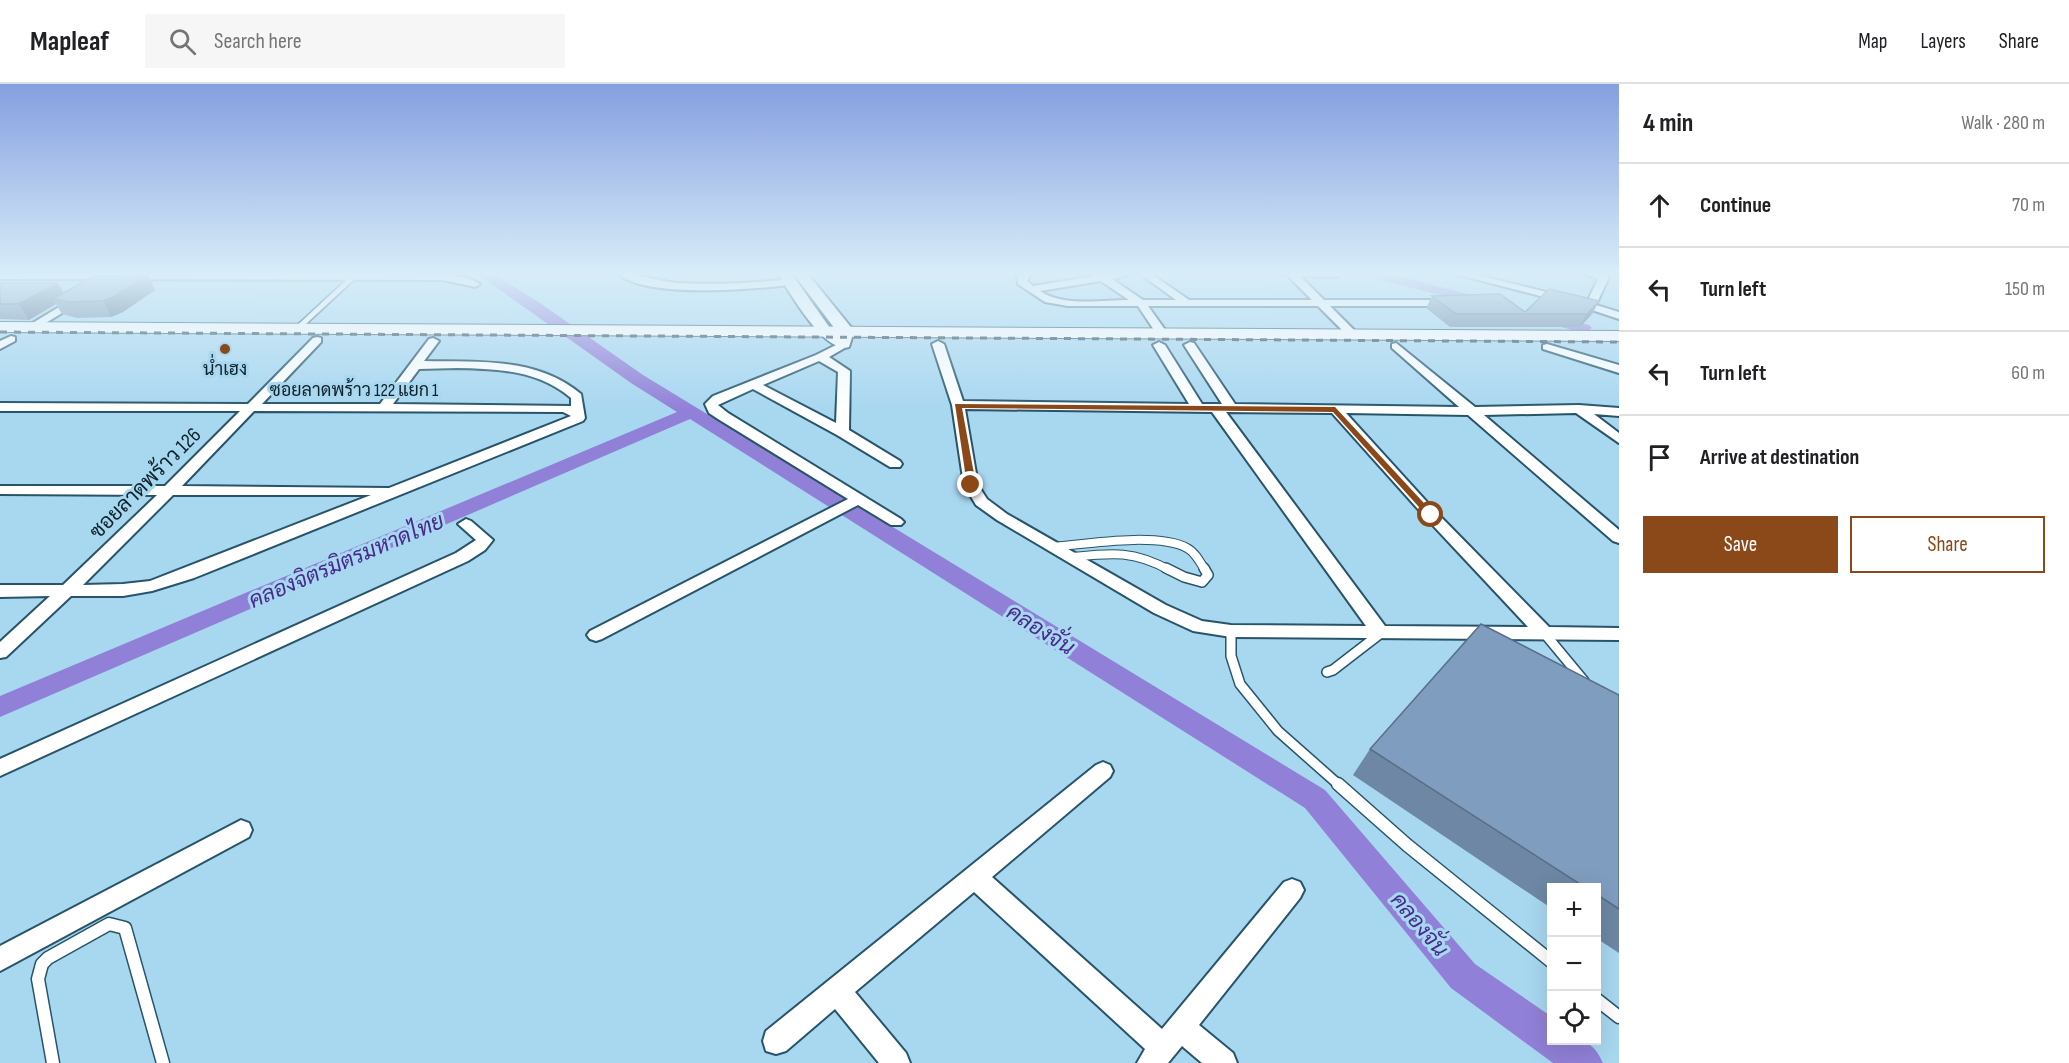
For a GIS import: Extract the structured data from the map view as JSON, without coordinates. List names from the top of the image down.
{
  "streets": {
    "street": ["ซอยลาดพร้าว 122 แยก 1", "ซอยลาดพร้าว 126"]
  },
  "crossings": [
    ["ซอยลาดพร้าว 122 แยก 1", "ซอยลาดพร้าว 126"]
  ],
  "water": ["คลองจิตรมิตรมหาดไทย", "คลองจั่น"],
  "places": ["น่ำเฮง"],
  "page": {
    "header": "Mapleaf",
    "search": "Search here",
    "nav": ["Map", "Layers", "Share"],
    "heading": ["4 min", "Walk · 280 m"],
    "list": [
      ["Continue", "70 m"],
      ["Turn left", "150 m"],
      ["Turn left", "60 m"],
      "Arrive at destination"
    ],
    "buttons": ["Save", "Share"],
    "map_buttons": ["+", "−"]
  }
}
